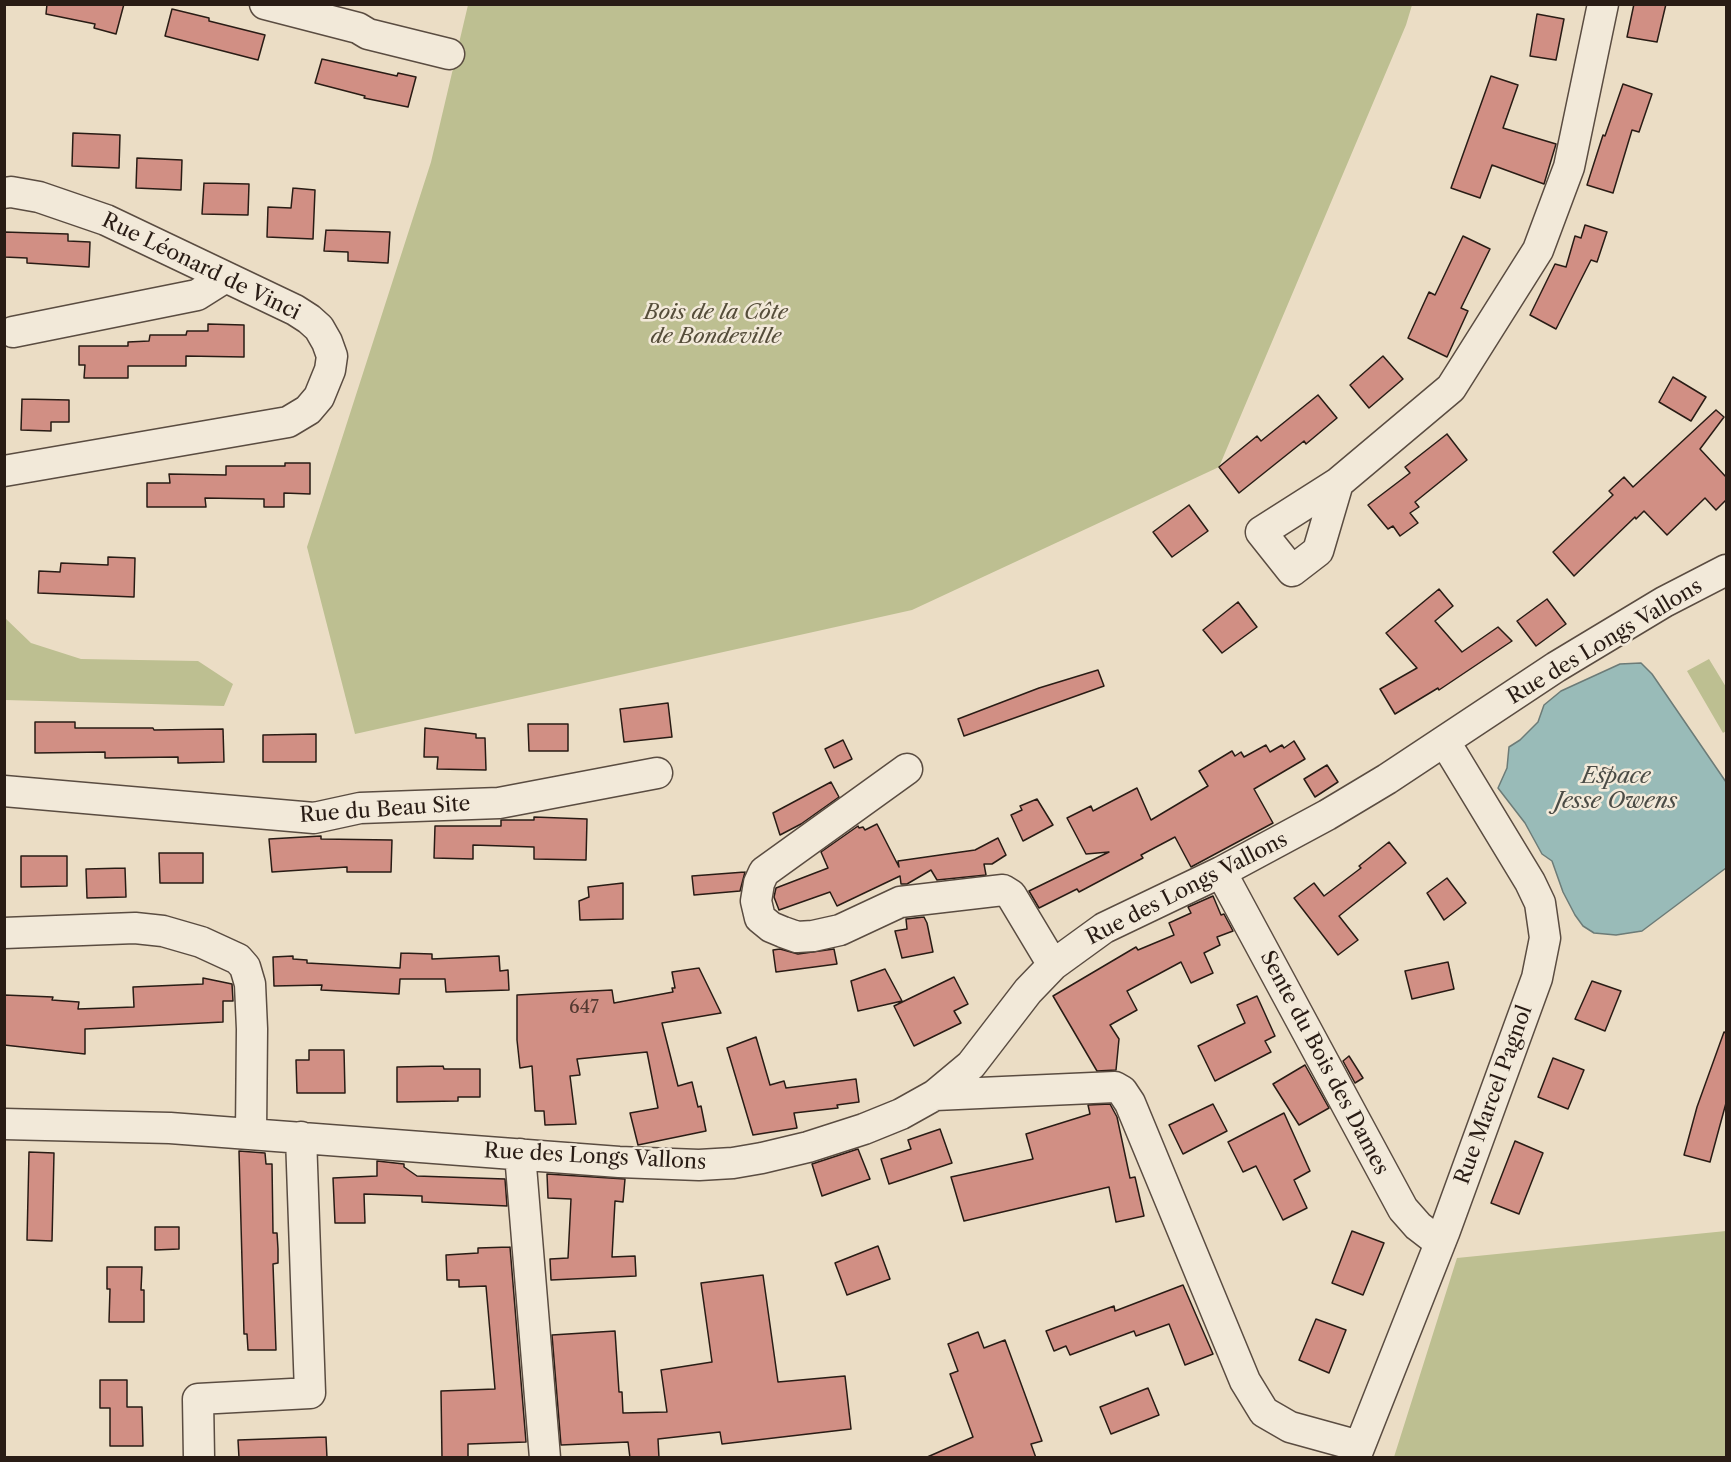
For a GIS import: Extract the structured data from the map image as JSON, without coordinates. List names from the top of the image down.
{
  "streets": {
    "street": [
      "Rue Léonard de Vinci",
      "Rue des Longs Vallons",
      "Rue du Beau Site",
      "Sente du Bois des Dames",
      "Rue Marcel Pagnol"
    ]
  },
  "crossings": [
    ["Rue des Longs Vallons", "Sente du Bois des Dames"],
    ["Rue des Longs Vallons", "Rue Marcel Pagnol"],
    ["Sente du Bois des Dames", "Rue Marcel Pagnol"]
  ],
  "water": ["Espace Jesse Owens"],
  "parks": ["Bois de la Côte de Bondeville"],
  "house_numbers": ["647"]
}
